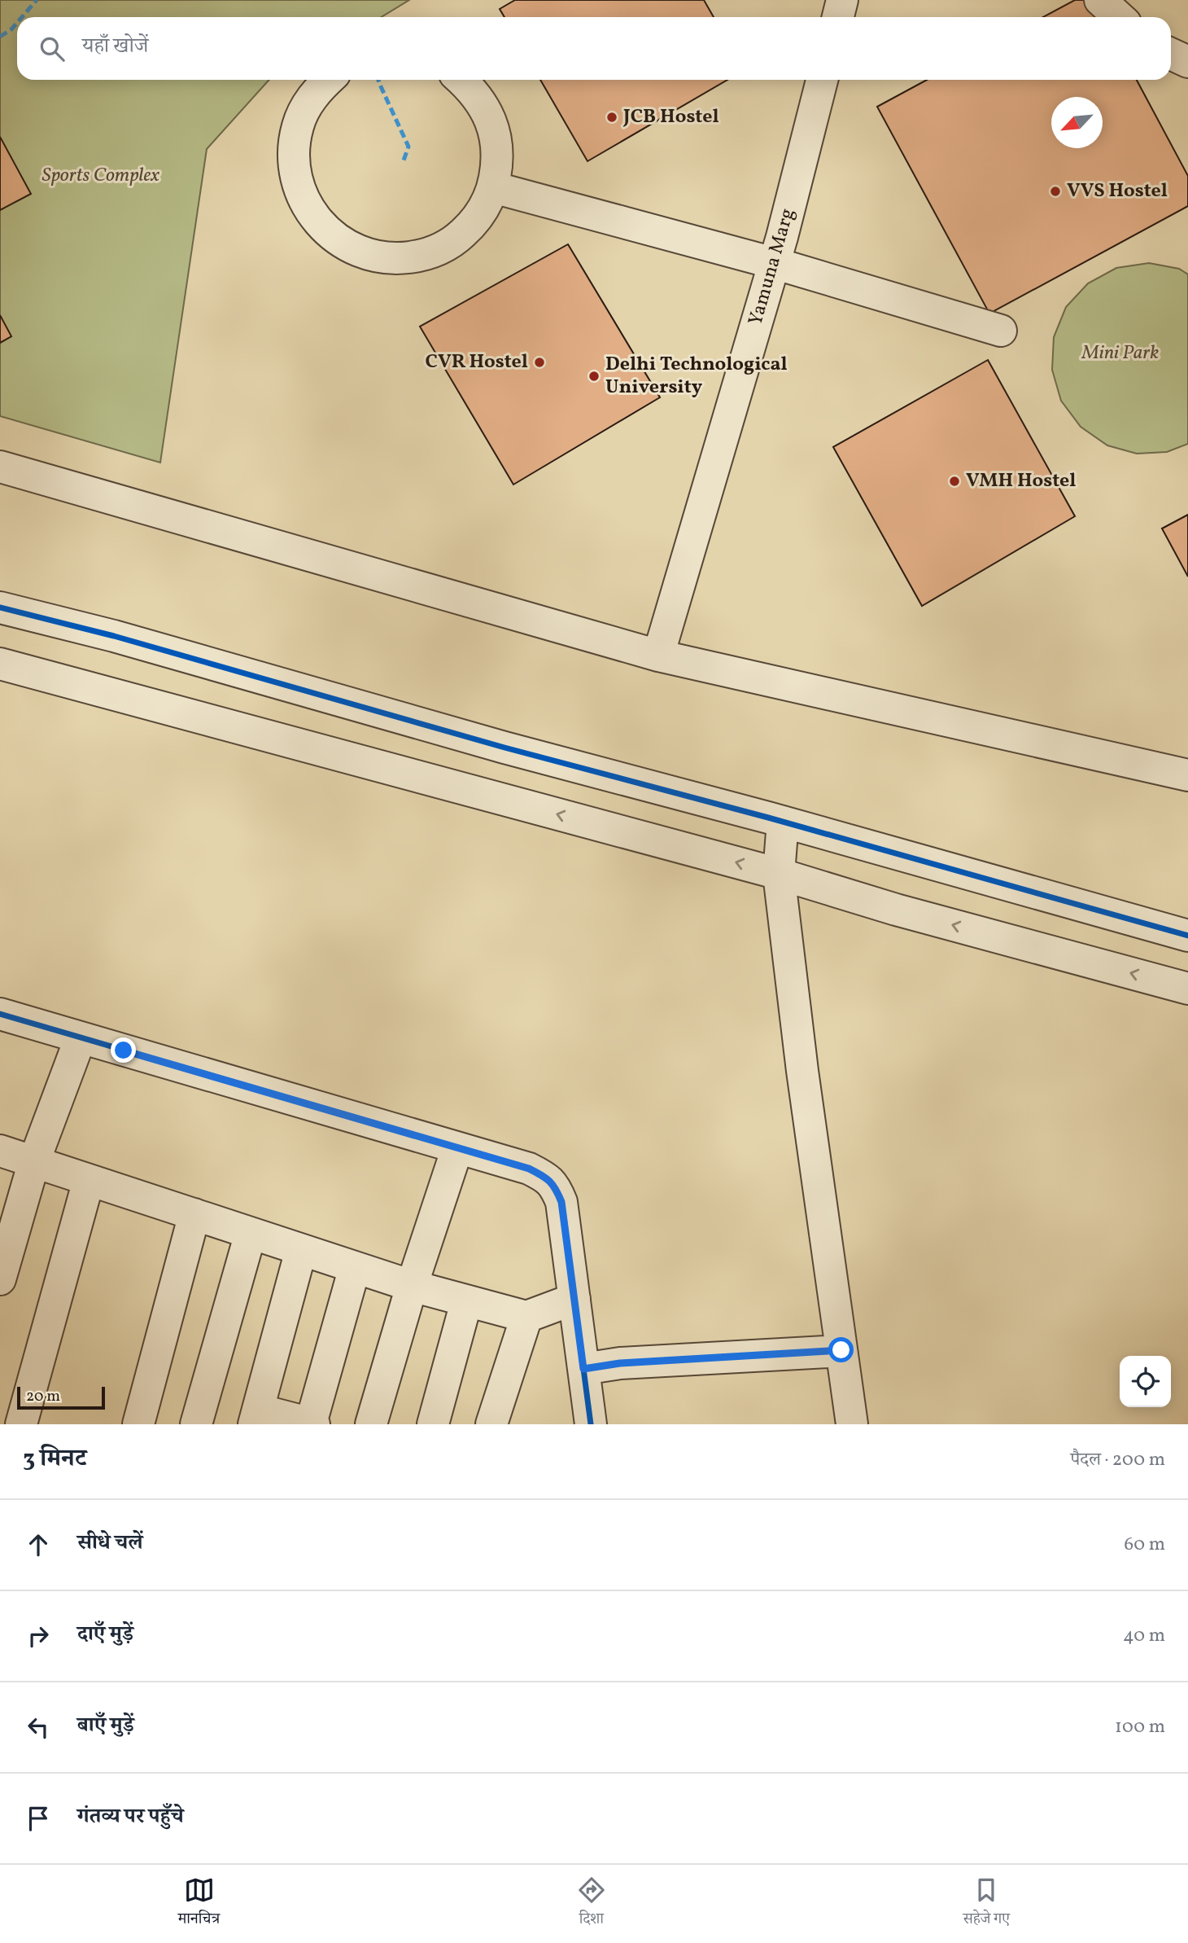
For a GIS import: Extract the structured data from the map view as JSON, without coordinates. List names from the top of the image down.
{
  "streets": {
    "street": ["Yamuna Marg"]
  },
  "parks": ["Sports Complex", "Mini Park"],
  "places": [
    "JCB Hostel",
    "VVS Hostel",
    "CVR Hostel",
    "Delhi Technological University",
    "VMH Hostel"
  ],
  "scale_bar": "20 m",
  "north": "bottom left",
  "page": {
    "search": "यहाँ खोजें",
    "scale": "20 m",
    "heading": ["3 मिनट", "पैदल · 200 m"],
    "list": [
      ["सीधे चलें", "60 m"],
      ["दाएँ मुड़ें", "40 m"],
      ["बाएँ मुड़ें", "100 m"],
      "गंतव्य पर पहुँचे"
    ],
    "nav": ["मानचित्र", "दिशा", "सहेजे गए"]
  }
}
